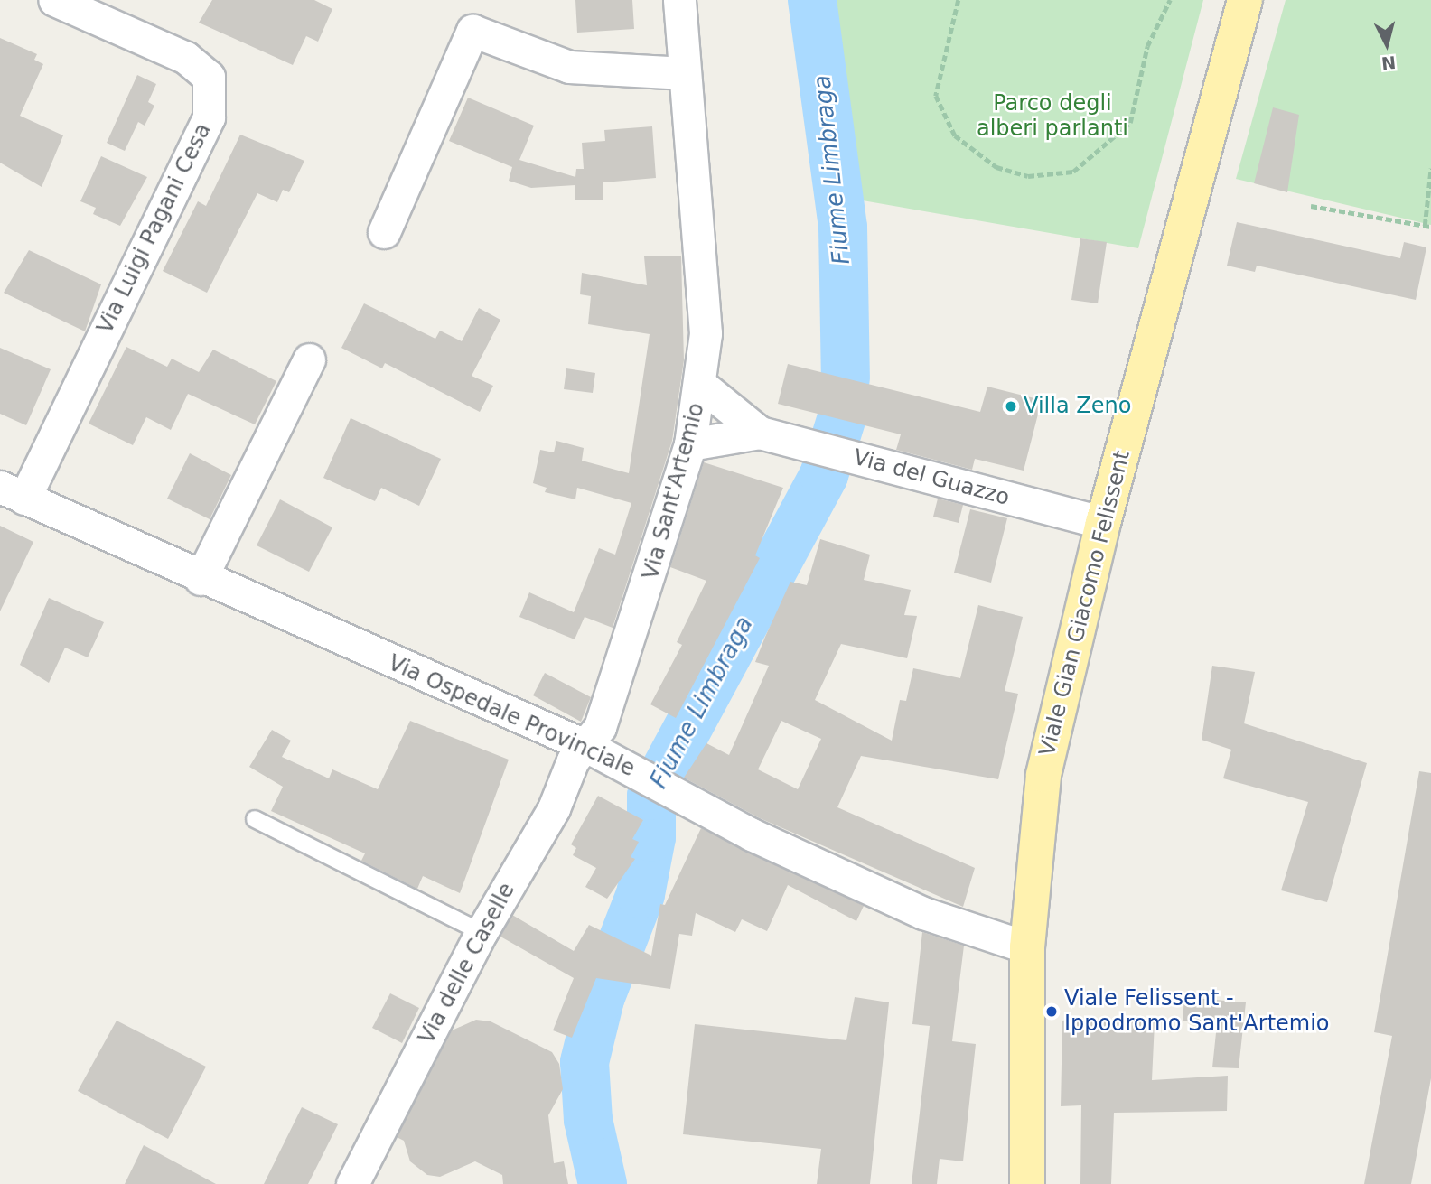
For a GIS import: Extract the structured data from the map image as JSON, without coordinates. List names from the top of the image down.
{
  "streets": {
    "main road": ["Viale Gian Giacomo Felissent"],
    "street": [
      "Via Luigi Pagani Cesa",
      "Via del Guazzo",
      "Via Sant'Artemio",
      "Via Ospedale Provinciale",
      "Via delle Caselle"
    ]
  },
  "crossings": [
    ["Via Luigi Pagani Cesa", "Via Ospedale Provinciale"],
    ["Via del Guazzo", "Via Sant'Artemio"],
    ["Via del Guazzo", "Viale Gian Giacomo Felissent"],
    ["Via Sant'Artemio", "Via Ospedale Provinciale"],
    ["Via Sant'Artemio", "Via delle Caselle"],
    ["Viale Gian Giacomo Felissent", "Via Ospedale Provinciale"],
    ["Via Ospedale Provinciale", "Via delle Caselle"]
  ],
  "water": ["Fiume Limbraga"],
  "parks": ["Parco degli alberi parlanti"],
  "places": ["Villa Zeno", "Viale Felissent - Ippodromo Sant'Artemio"],
  "north": "bottom"
}
